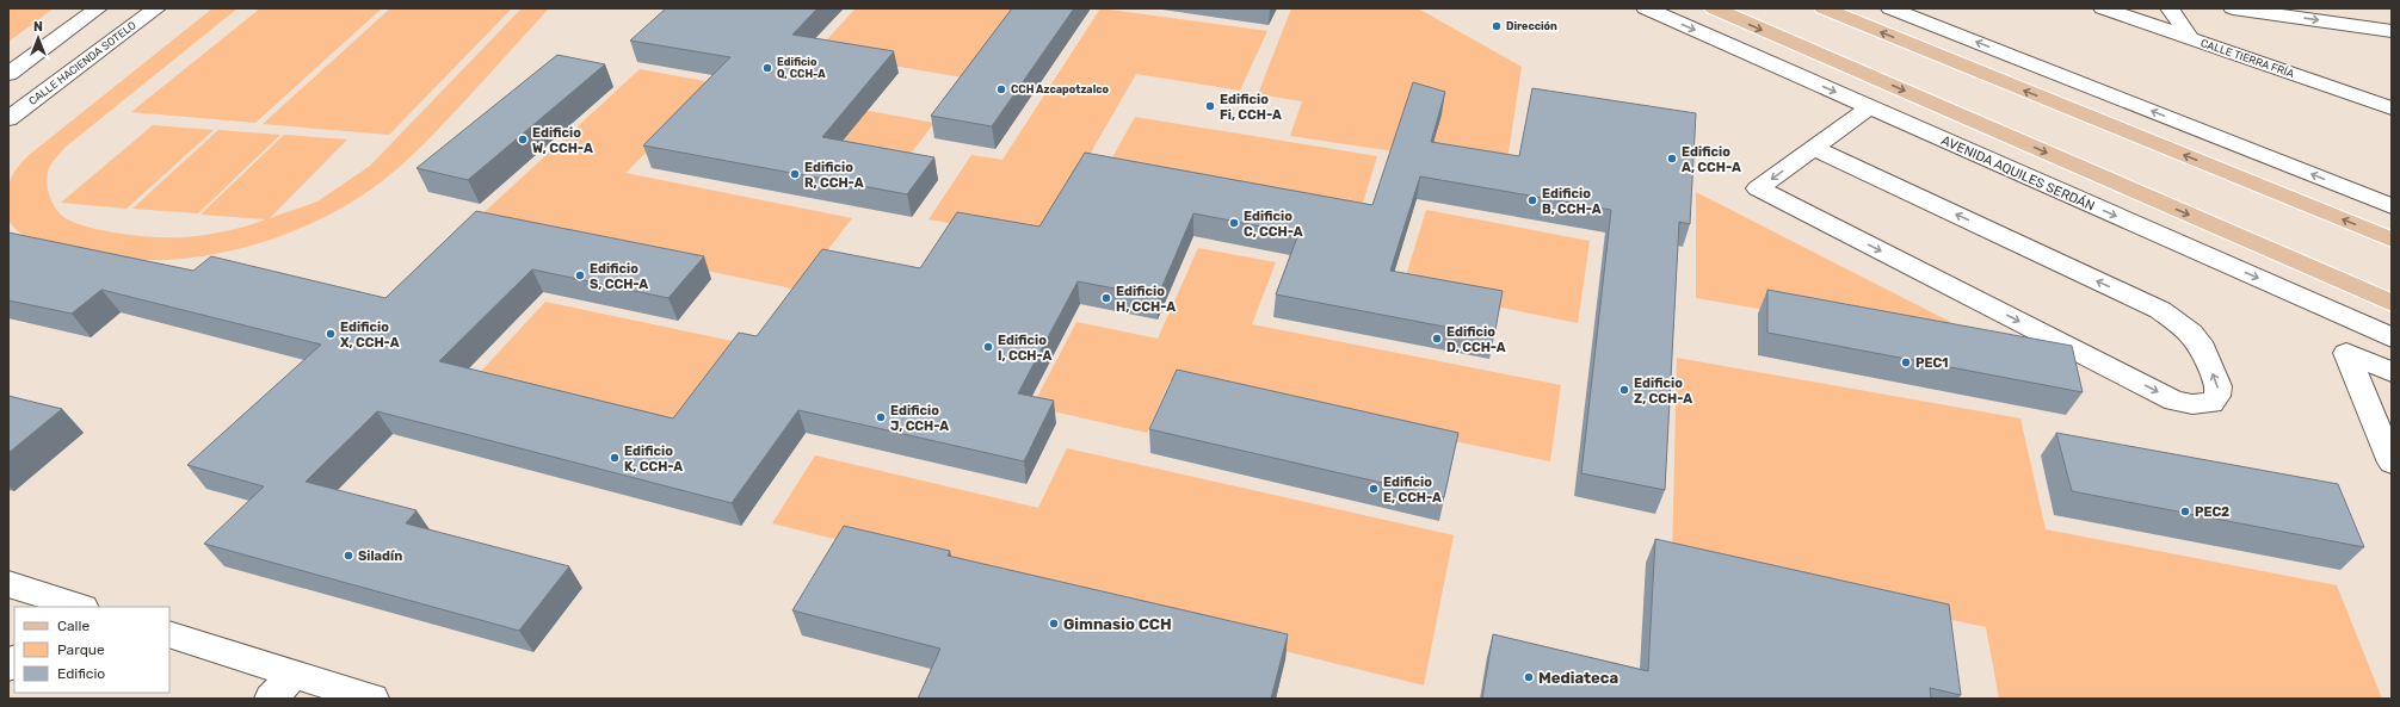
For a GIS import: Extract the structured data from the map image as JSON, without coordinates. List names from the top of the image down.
{
  "streets": {
    "street": ["CALLE TIERRA FRÍA", "CALLE HACIENDA SOTELO", "AVENIDA AQUILES SERDÁN"]
  },
  "places": [
    "Dirección",
    "Edificio Q, CCH-A",
    "CCH Azcapotzalco",
    "Edificio Fi, CCH-A",
    "Edificio W, CCH-A",
    "Edificio A, CCH-A",
    "Edificio R, CCH-A",
    "Edificio B, CCH-A",
    "Edificio C, CCH-A",
    "Edificio S, CCH-A",
    "Edificio H, CCH-A",
    "Edificio X, CCH-A",
    "Edificio D, CCH-A",
    "Edificio I, CCH-A",
    "PEC1",
    "Edificio Z, CCH-A",
    "Edificio J, CCH-A",
    "Edificio K, CCH-A",
    "Edificio E, CCH-A",
    "PEC2",
    "Siladín",
    "Gimnasio CCH",
    "Mediateca"
  ],
  "legend": ["Calle", "Parque", "Edificio"],
  "north": "top"
}
